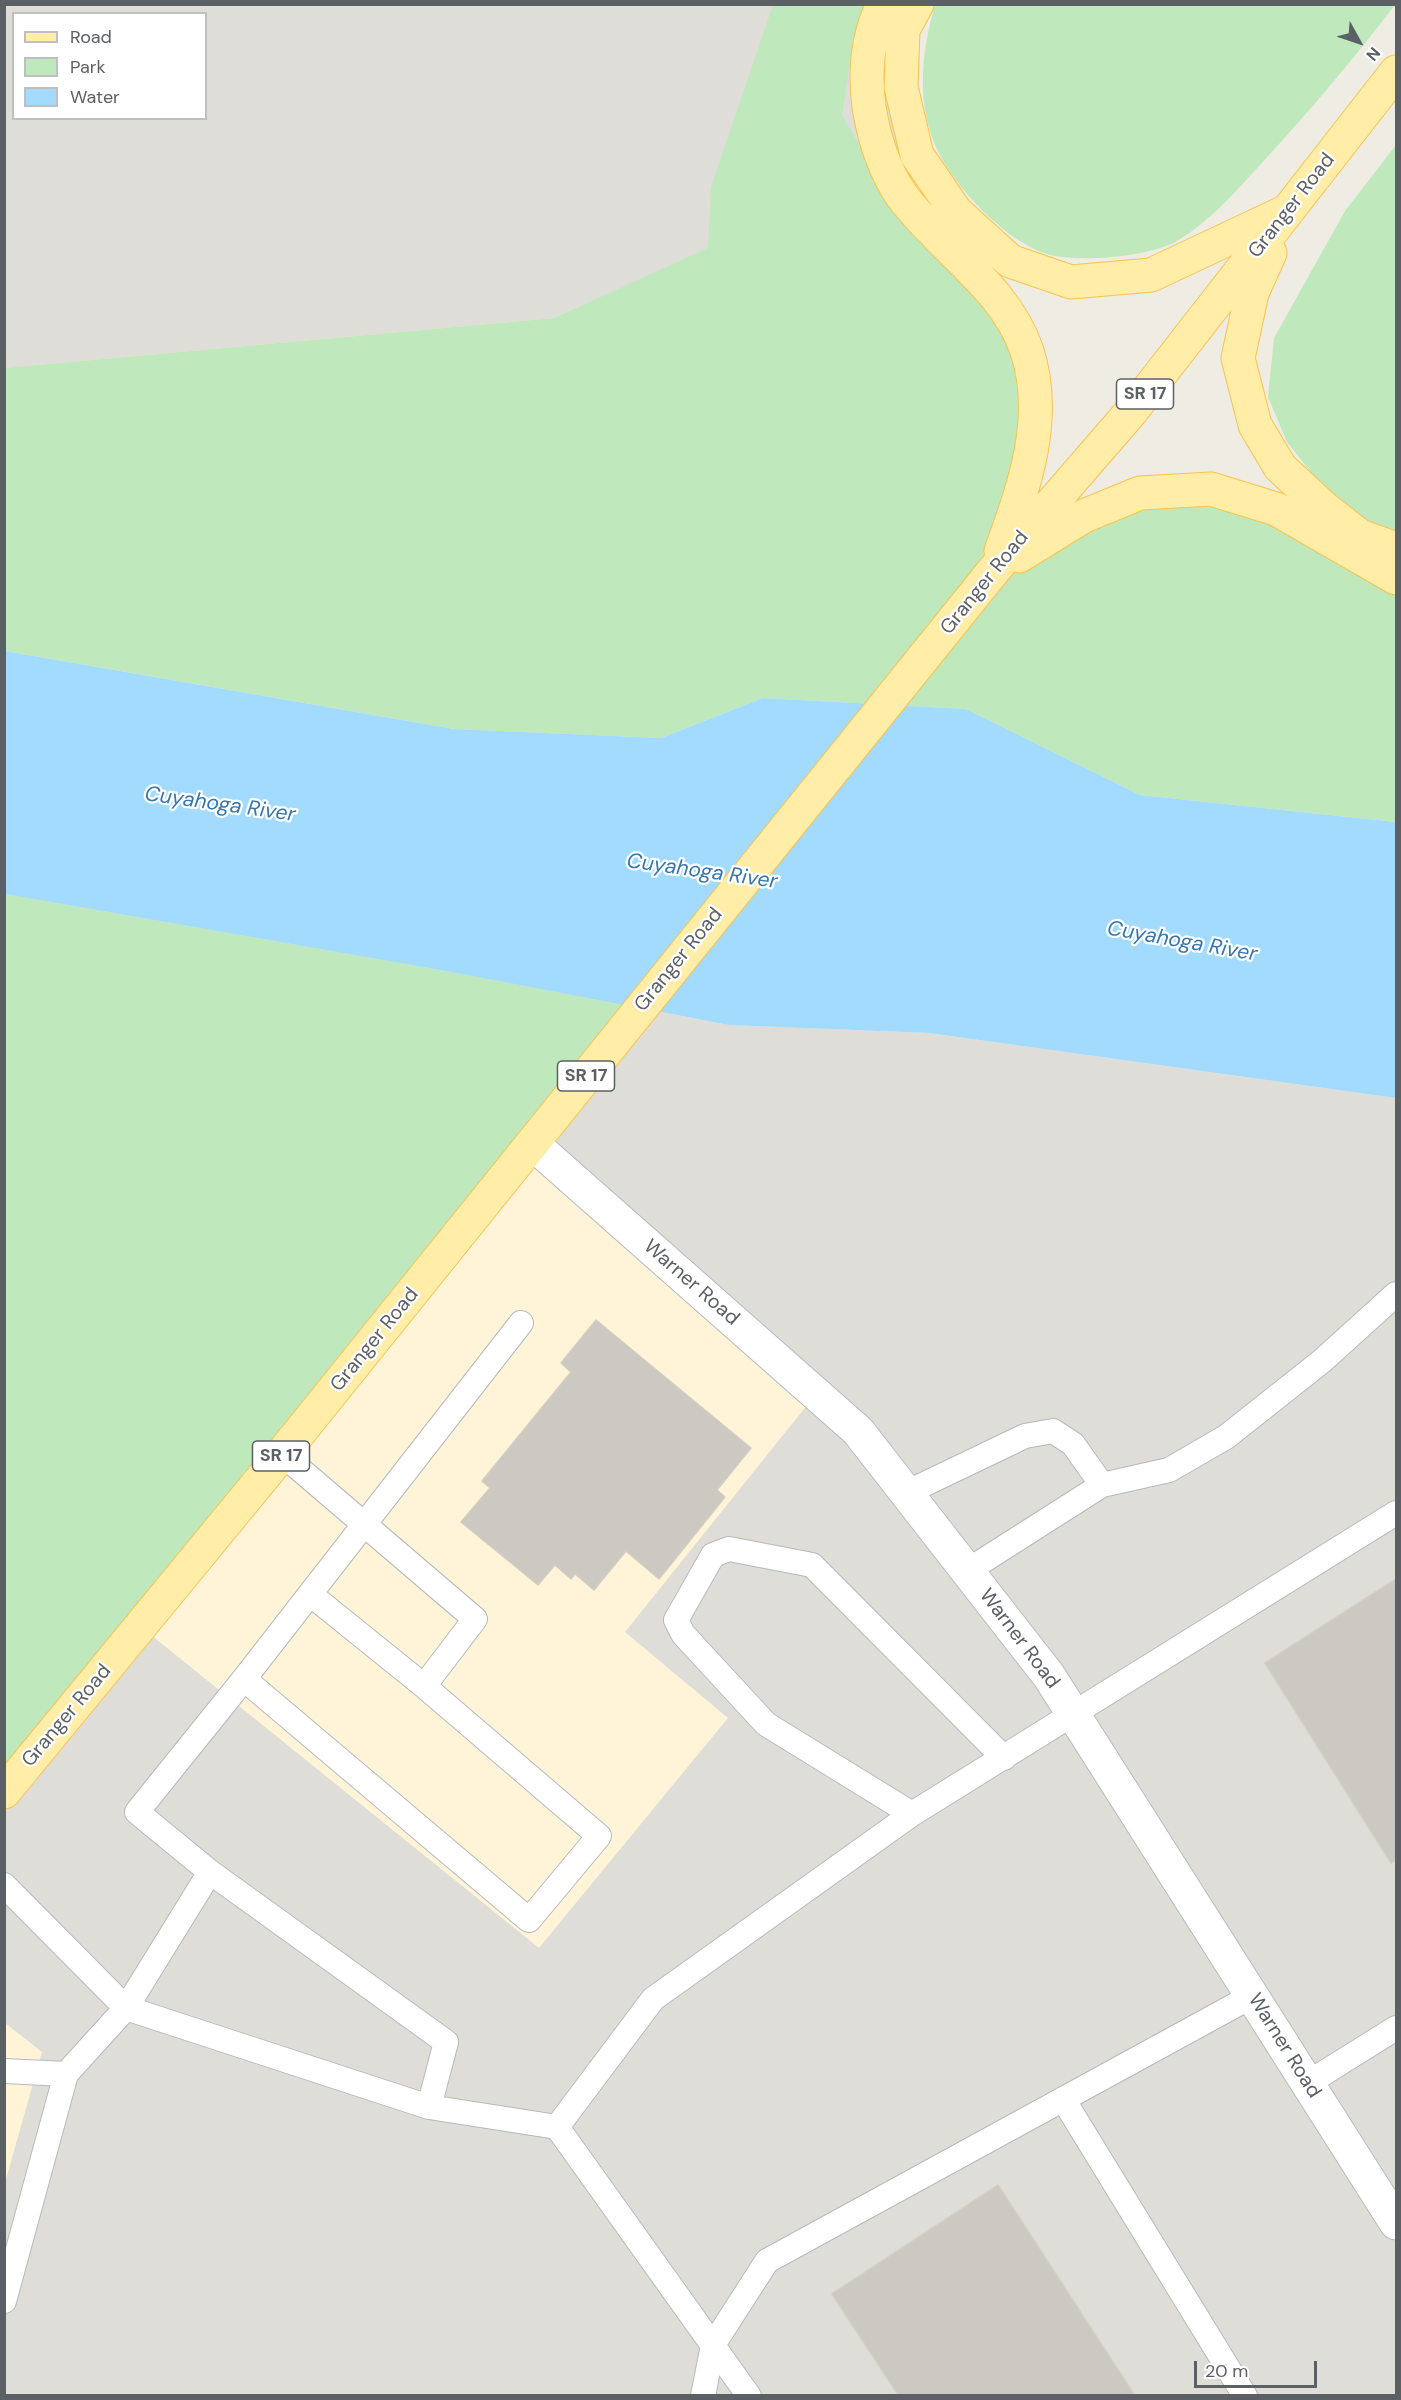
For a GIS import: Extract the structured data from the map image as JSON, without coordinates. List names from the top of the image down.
{
  "streets": {
    "main road": ["Granger Road", "SR 17", "Warner Road"]
  },
  "crossings": [
    ["Granger Road", "Warner Road"]
  ],
  "water": ["Cuyahoga River"],
  "legend": ["Road", "Park", "Water"],
  "scale_bar": "20 m",
  "north": "bottom right"
}
